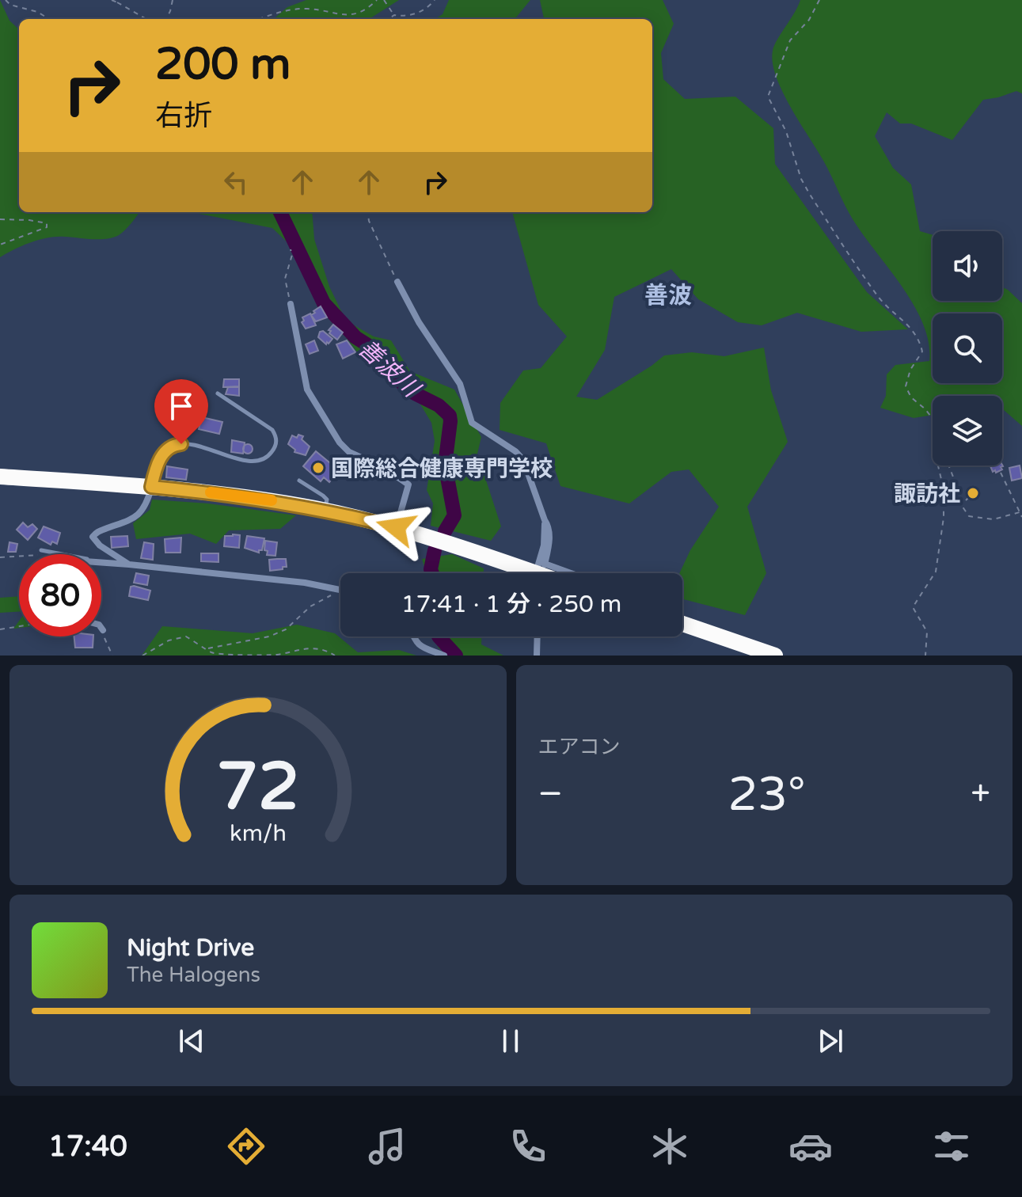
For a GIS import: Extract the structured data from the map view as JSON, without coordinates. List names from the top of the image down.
{
  "districts": ["善波"],
  "water": ["善波川"],
  "places": ["国際総合健康専門学校", "諏訪社"],
  "page": {
    "turn": ["200 m", "右折"],
    "limit": "80",
    "trip": "17:41 · 1 分 · 250 m",
    "tile": "エアコン",
    "heat": ["−", "23°", "+"],
    "song": ["Night Drive", "The Halogens"],
    "tabs": "17:40",
    "gauge": ["72", "km/h"]
  }
}
